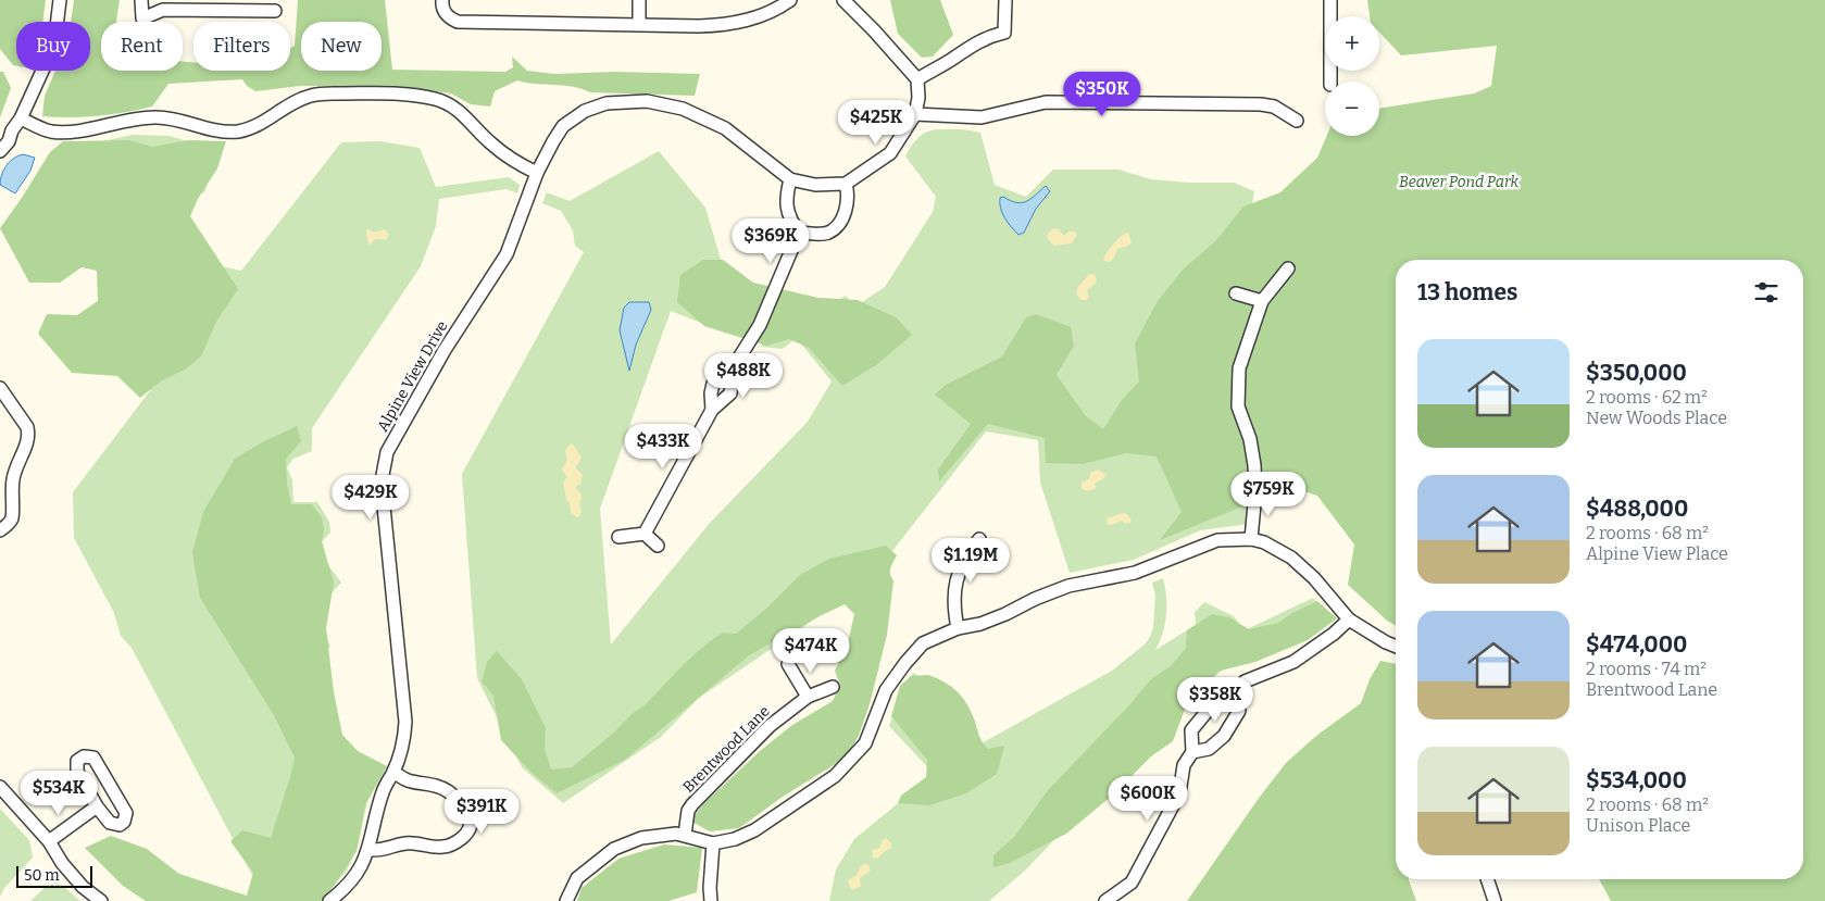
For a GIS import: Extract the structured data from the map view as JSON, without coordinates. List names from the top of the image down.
{
  "streets": {
    "street": ["Alpine View Drive", "Brentwood Lane"]
  },
  "parks": ["Beaver Pond Park"],
  "scale_bar": "50 m",
  "page": {
    "map_buttons": ["+", "−"],
    "chip": [
      "Buy",
      "Rent",
      "Filters",
      "New"
    ],
    "price": [
      "$350K",
      "$425K",
      "$369K",
      "$488K",
      "$433K",
      "$759K",
      "$429K",
      "$1.19M",
      "$474K",
      "$358K",
      "$534K",
      "$600K",
      "$391K"
    ],
    "heading": "13 homes",
    "list": [
      {
        "name": "$350,000",
        "note": "2 rooms · 62 m² · New Woods Place"
      },
      {
        "name": "$488,000",
        "note": "2 rooms · 68 m² · Alpine View Place"
      },
      {
        "name": "$474,000",
        "note": "2 rooms · 74 m² · Brentwood Lane"
      },
      {
        "name": "$534,000",
        "note": "2 rooms · 68 m² · Unison Place"
      }
    ],
    "scale": "50 m"
  }
}
